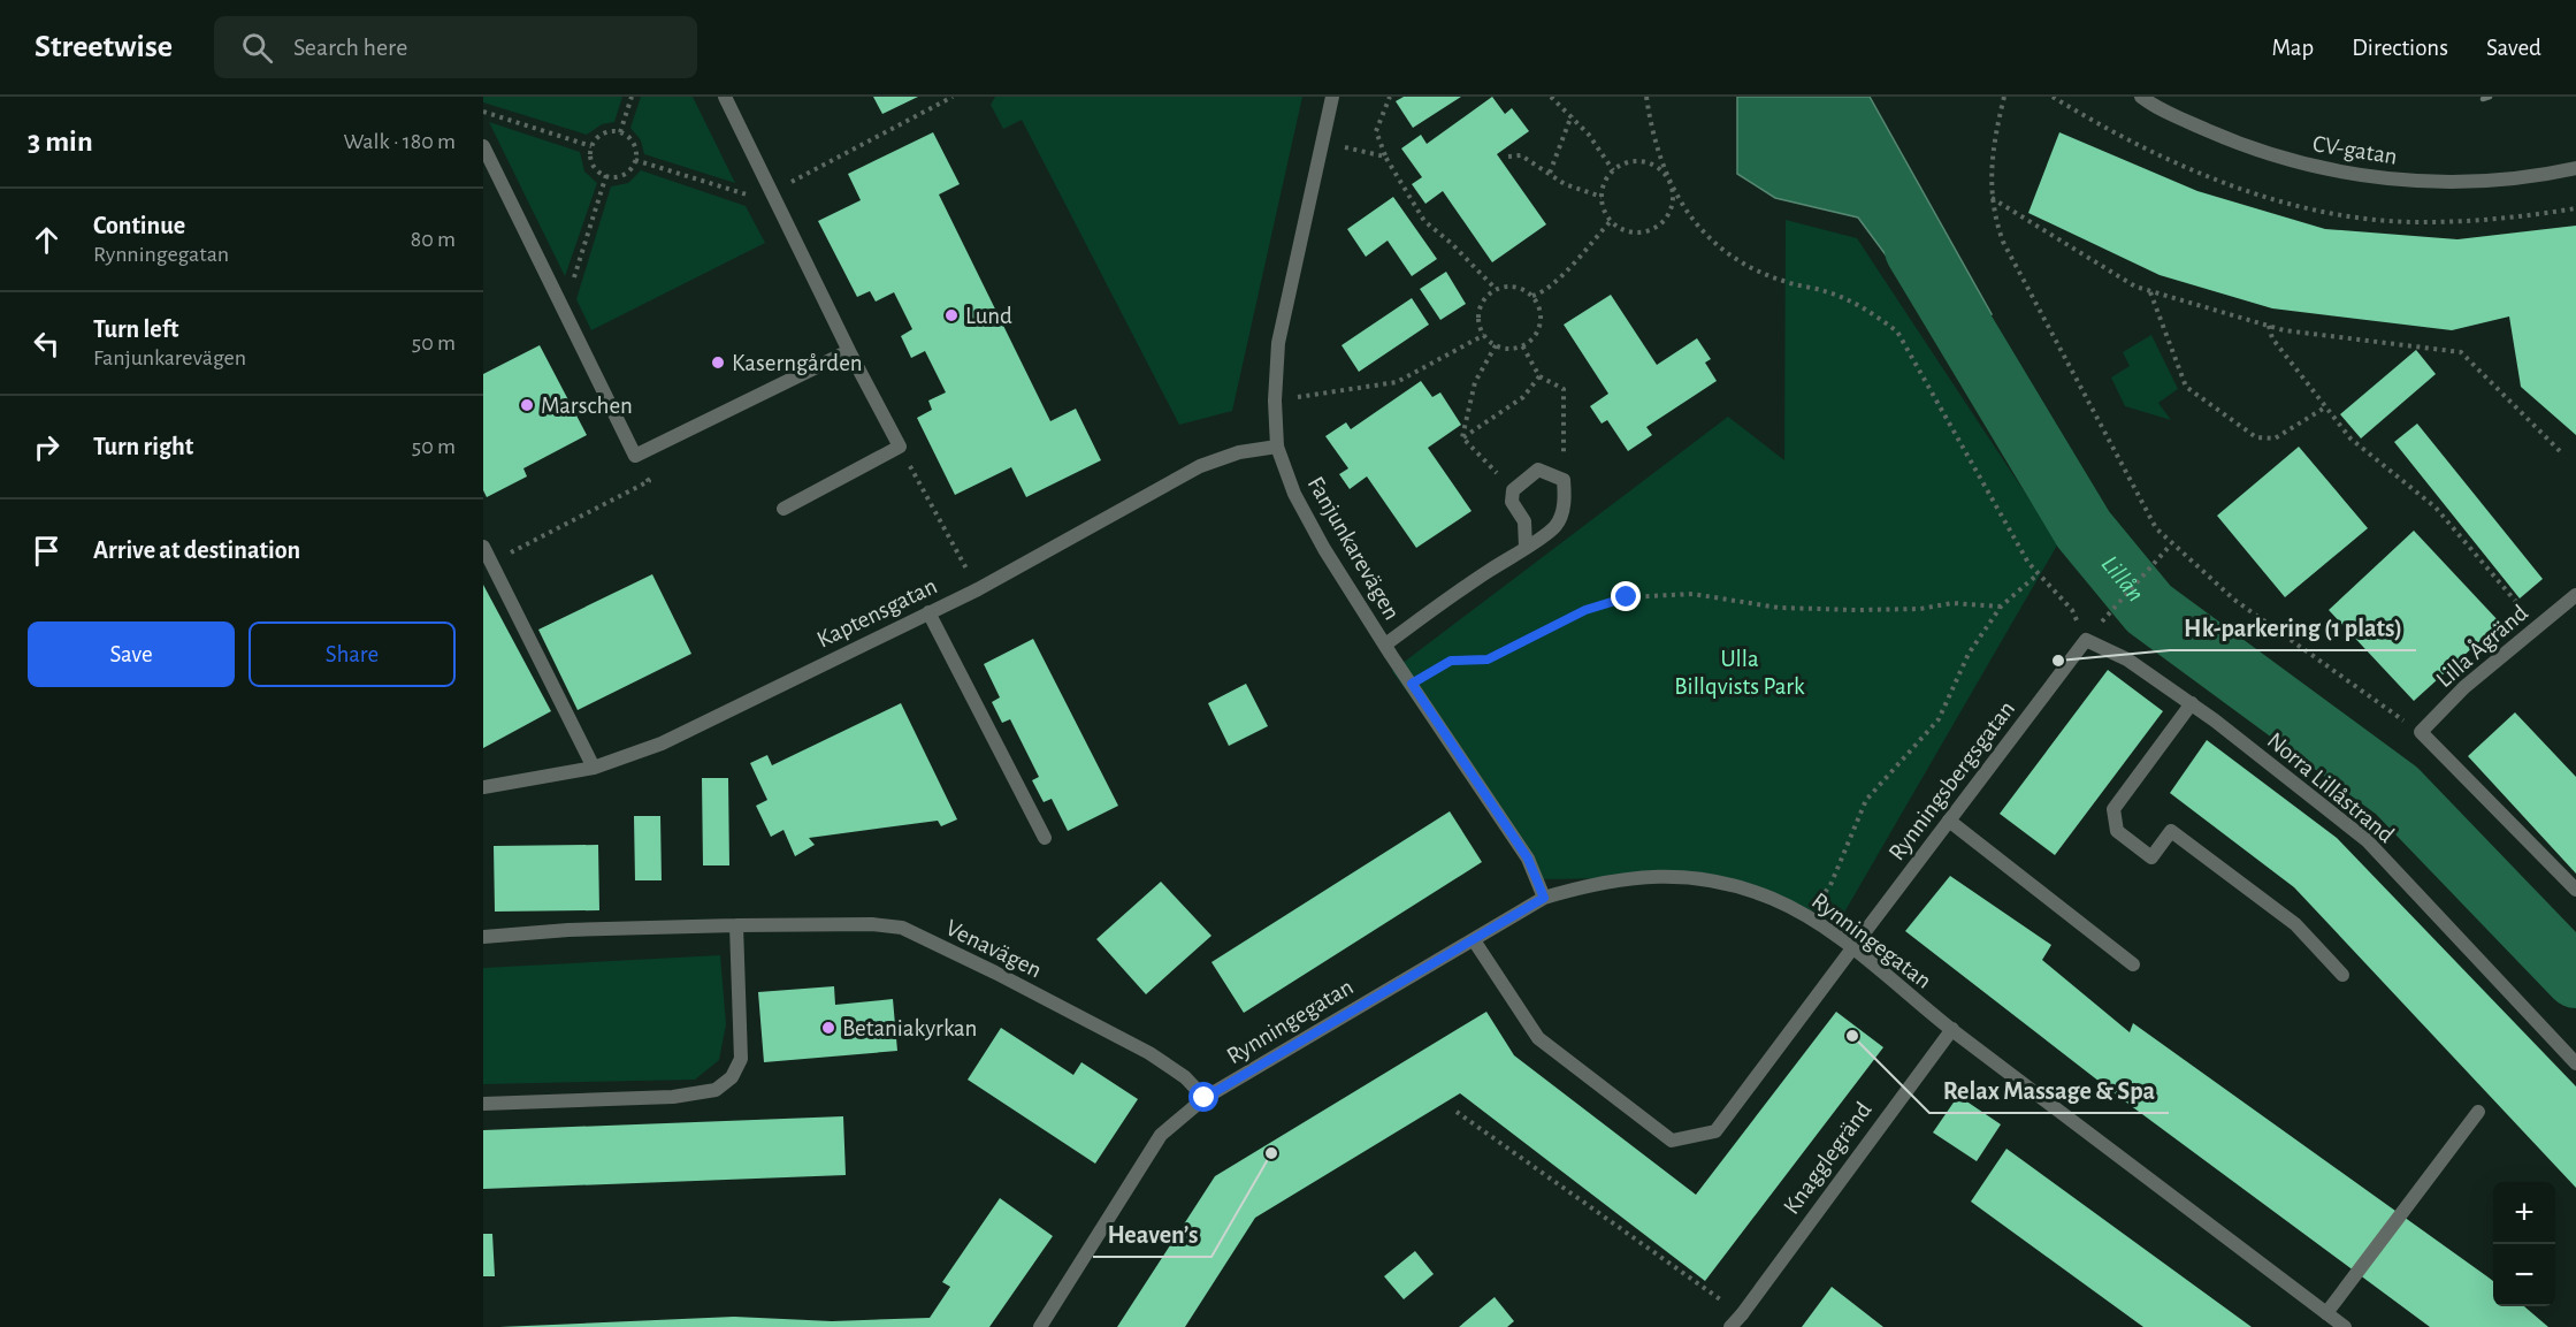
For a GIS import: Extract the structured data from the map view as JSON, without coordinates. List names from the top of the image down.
{
  "streets": {
    "street": [
      "CV-gatan",
      "Fanjunkarevägen",
      "Kaptensgatan",
      "Lilla Ågränd",
      "Rynningsbergsgatan",
      "Norra Lillåstrand",
      "Rynningegatan",
      "Venavägen",
      "Knagglegränd"
    ]
  },
  "crossings": [
    ["Fanjunkarevägen", "Kaptensgatan"],
    ["Fanjunkarevägen", "Rynningegatan"],
    ["Rynningsbergsgatan", "Norra Lillåstrand"],
    ["Rynningsbergsgatan", "Rynningegatan"],
    ["Rynningegatan", "Venavägen"],
    ["Rynningegatan", "Knagglegränd"]
  ],
  "water": ["Lillån"],
  "parks": ["Ulla Billqvists Park"],
  "places": [
    "Lund",
    "Kaserngården",
    "Marschen",
    "Hk-parkering (1 plats)",
    "Betaniakyrkan",
    "Relax Massage & Spa",
    "Heaven’s"
  ],
  "page": {
    "header": "Streetwise",
    "search": "Search here",
    "nav": ["Map", "Directions", "Saved"],
    "heading": ["3 min", "Walk · 180 m"],
    "list": [
      ["Continue", "Rynningegatan", "80 m"],
      ["Turn left", "Fanjunkarevägen", "50 m"],
      ["Turn right", "50 m"],
      "Arrive at destination"
    ],
    "buttons": ["Save", "Share"],
    "map_buttons": ["+", "−"]
  }
}
